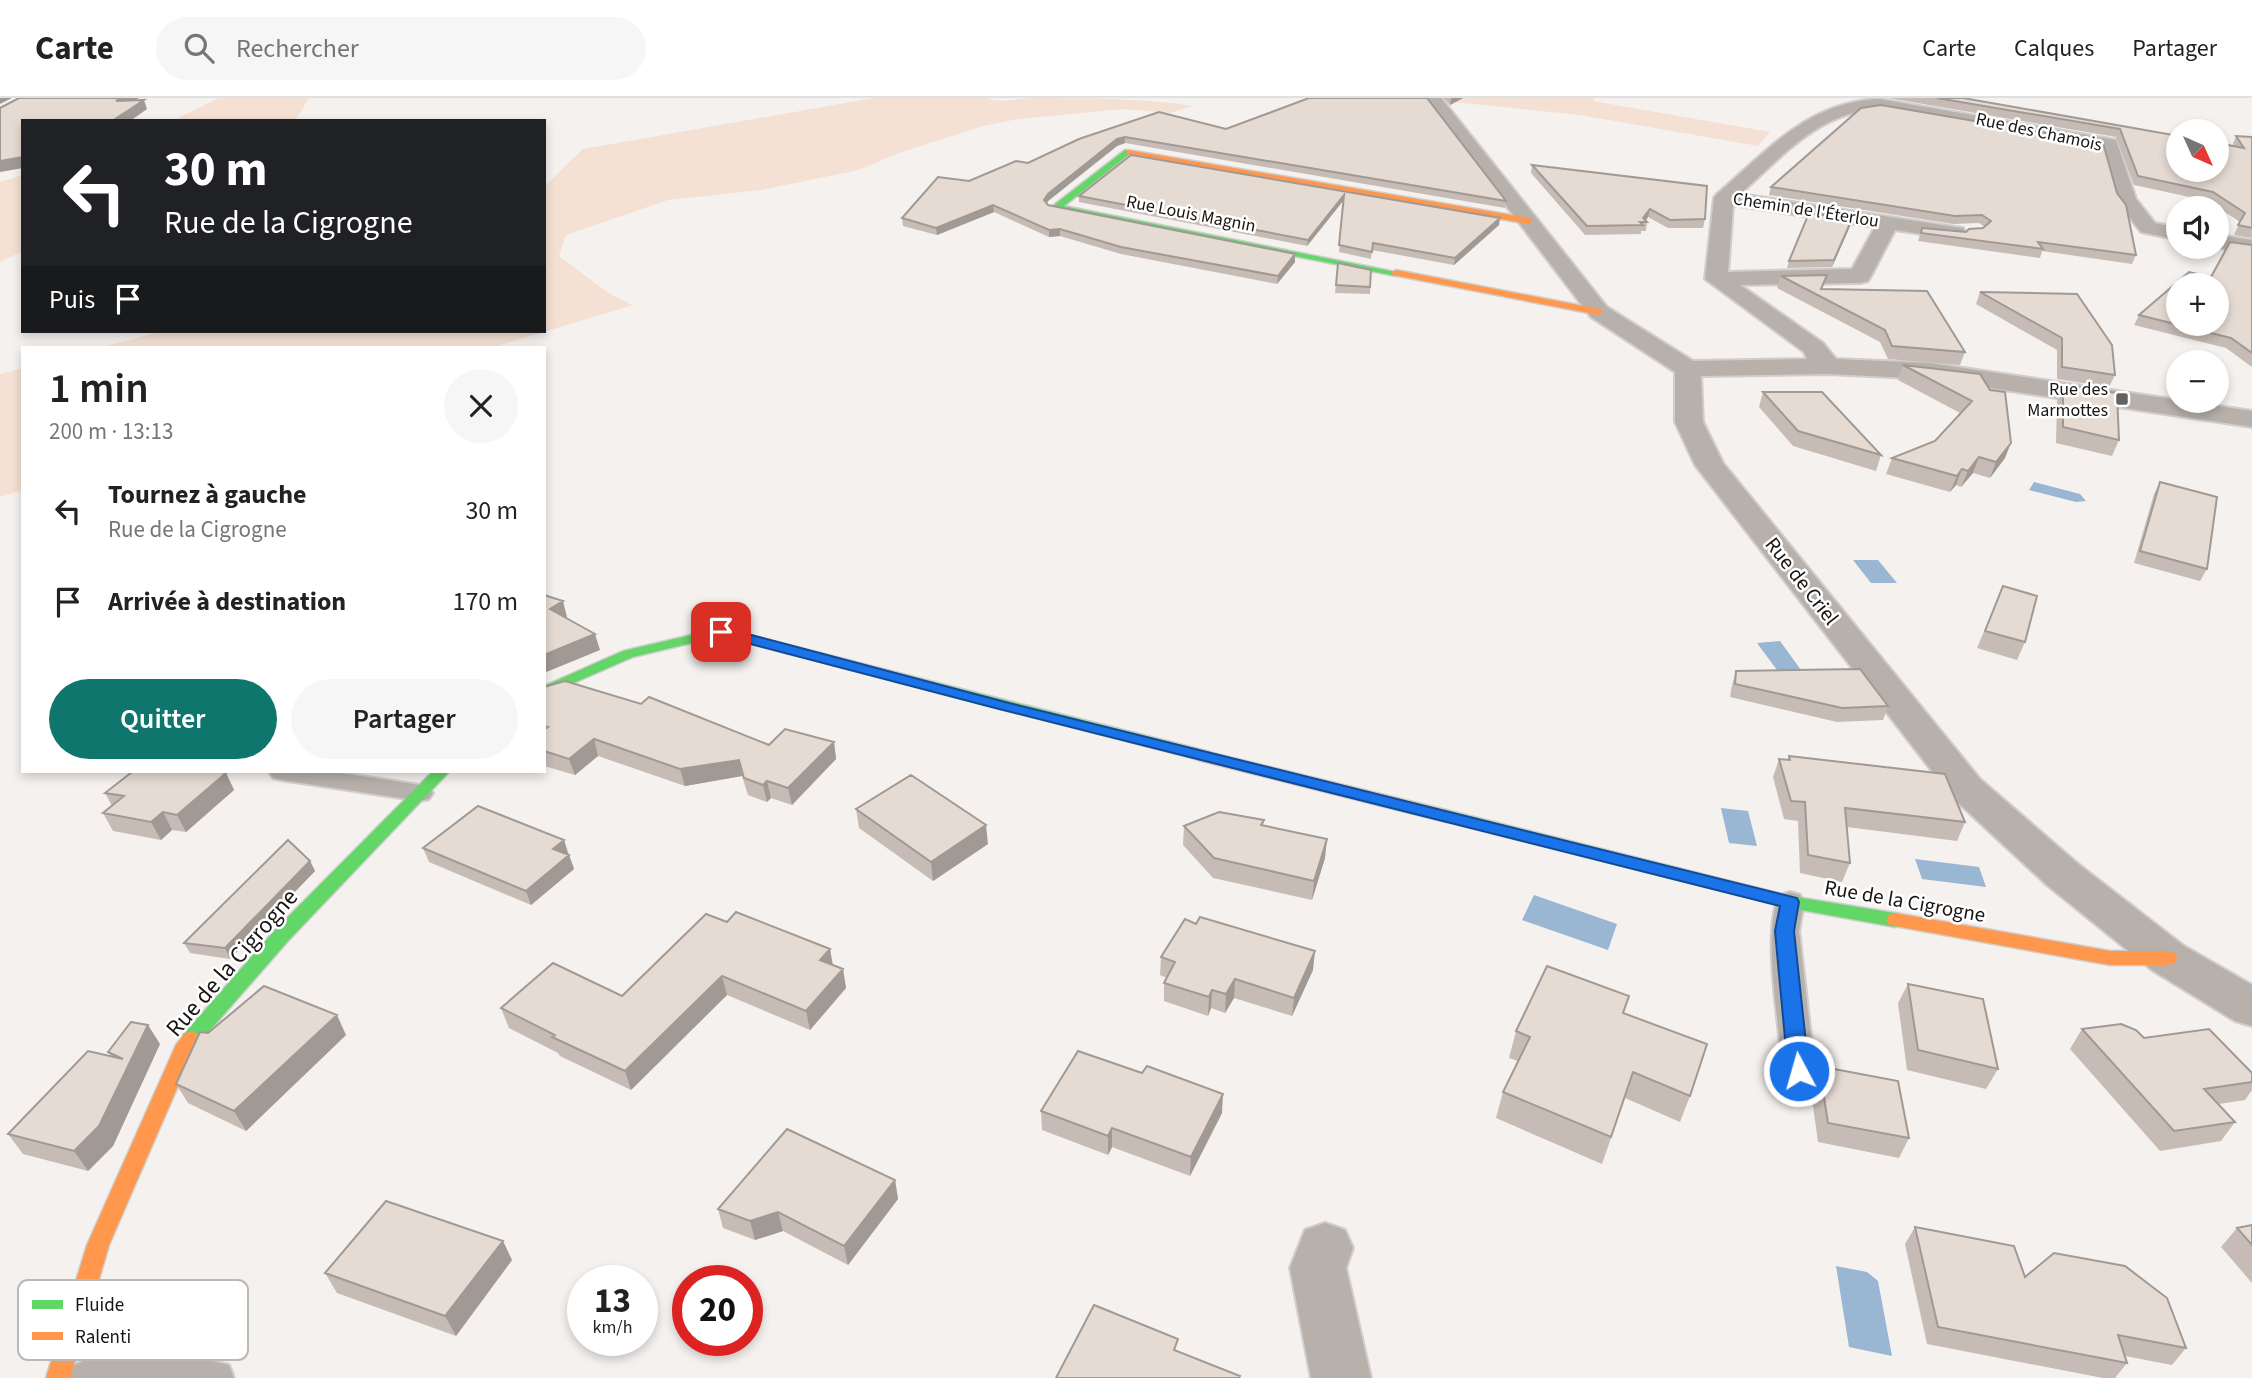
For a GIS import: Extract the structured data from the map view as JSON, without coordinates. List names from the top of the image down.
{
  "streets": {
    "street": [
      "Rue des Chamois",
      "Chemin de l'Éterlou",
      "Rue Louis Magnin",
      "Rue de Criel",
      "Rue de la Cigrogne"
    ]
  },
  "crossings": [
    ["Rue des Chamois", "Chemin de l'Éterlou"],
    ["Rue de Criel", "Rue de la Cigrogne"]
  ],
  "places": {
    "transit": ["Rue des Marmottes"]
  },
  "legend": ["Fluide", "Ralenti"],
  "north": "bottom right",
  "page": {
    "header": "Carte",
    "search": "Rechercher",
    "nav": ["Carte", "Calques", "Partager"],
    "map_buttons": ["+", "−"],
    "turn": ["30 m", "Rue de la Cigrogne"],
    "then": "Puis",
    "heading": ["1 min", "200 m · 13:13"],
    "list": [
      {
        "name": "Tournez à gauche",
        "note": "Rue de la Cigrogne",
        "value": "30 m"
      },
      {
        "name": "Arrivée à destination",
        "value": "170 m"
      }
    ],
    "buttons": ["Quitter", "Partager"],
    "speed": "13 km/h",
    "limit": "20"
  }
}
